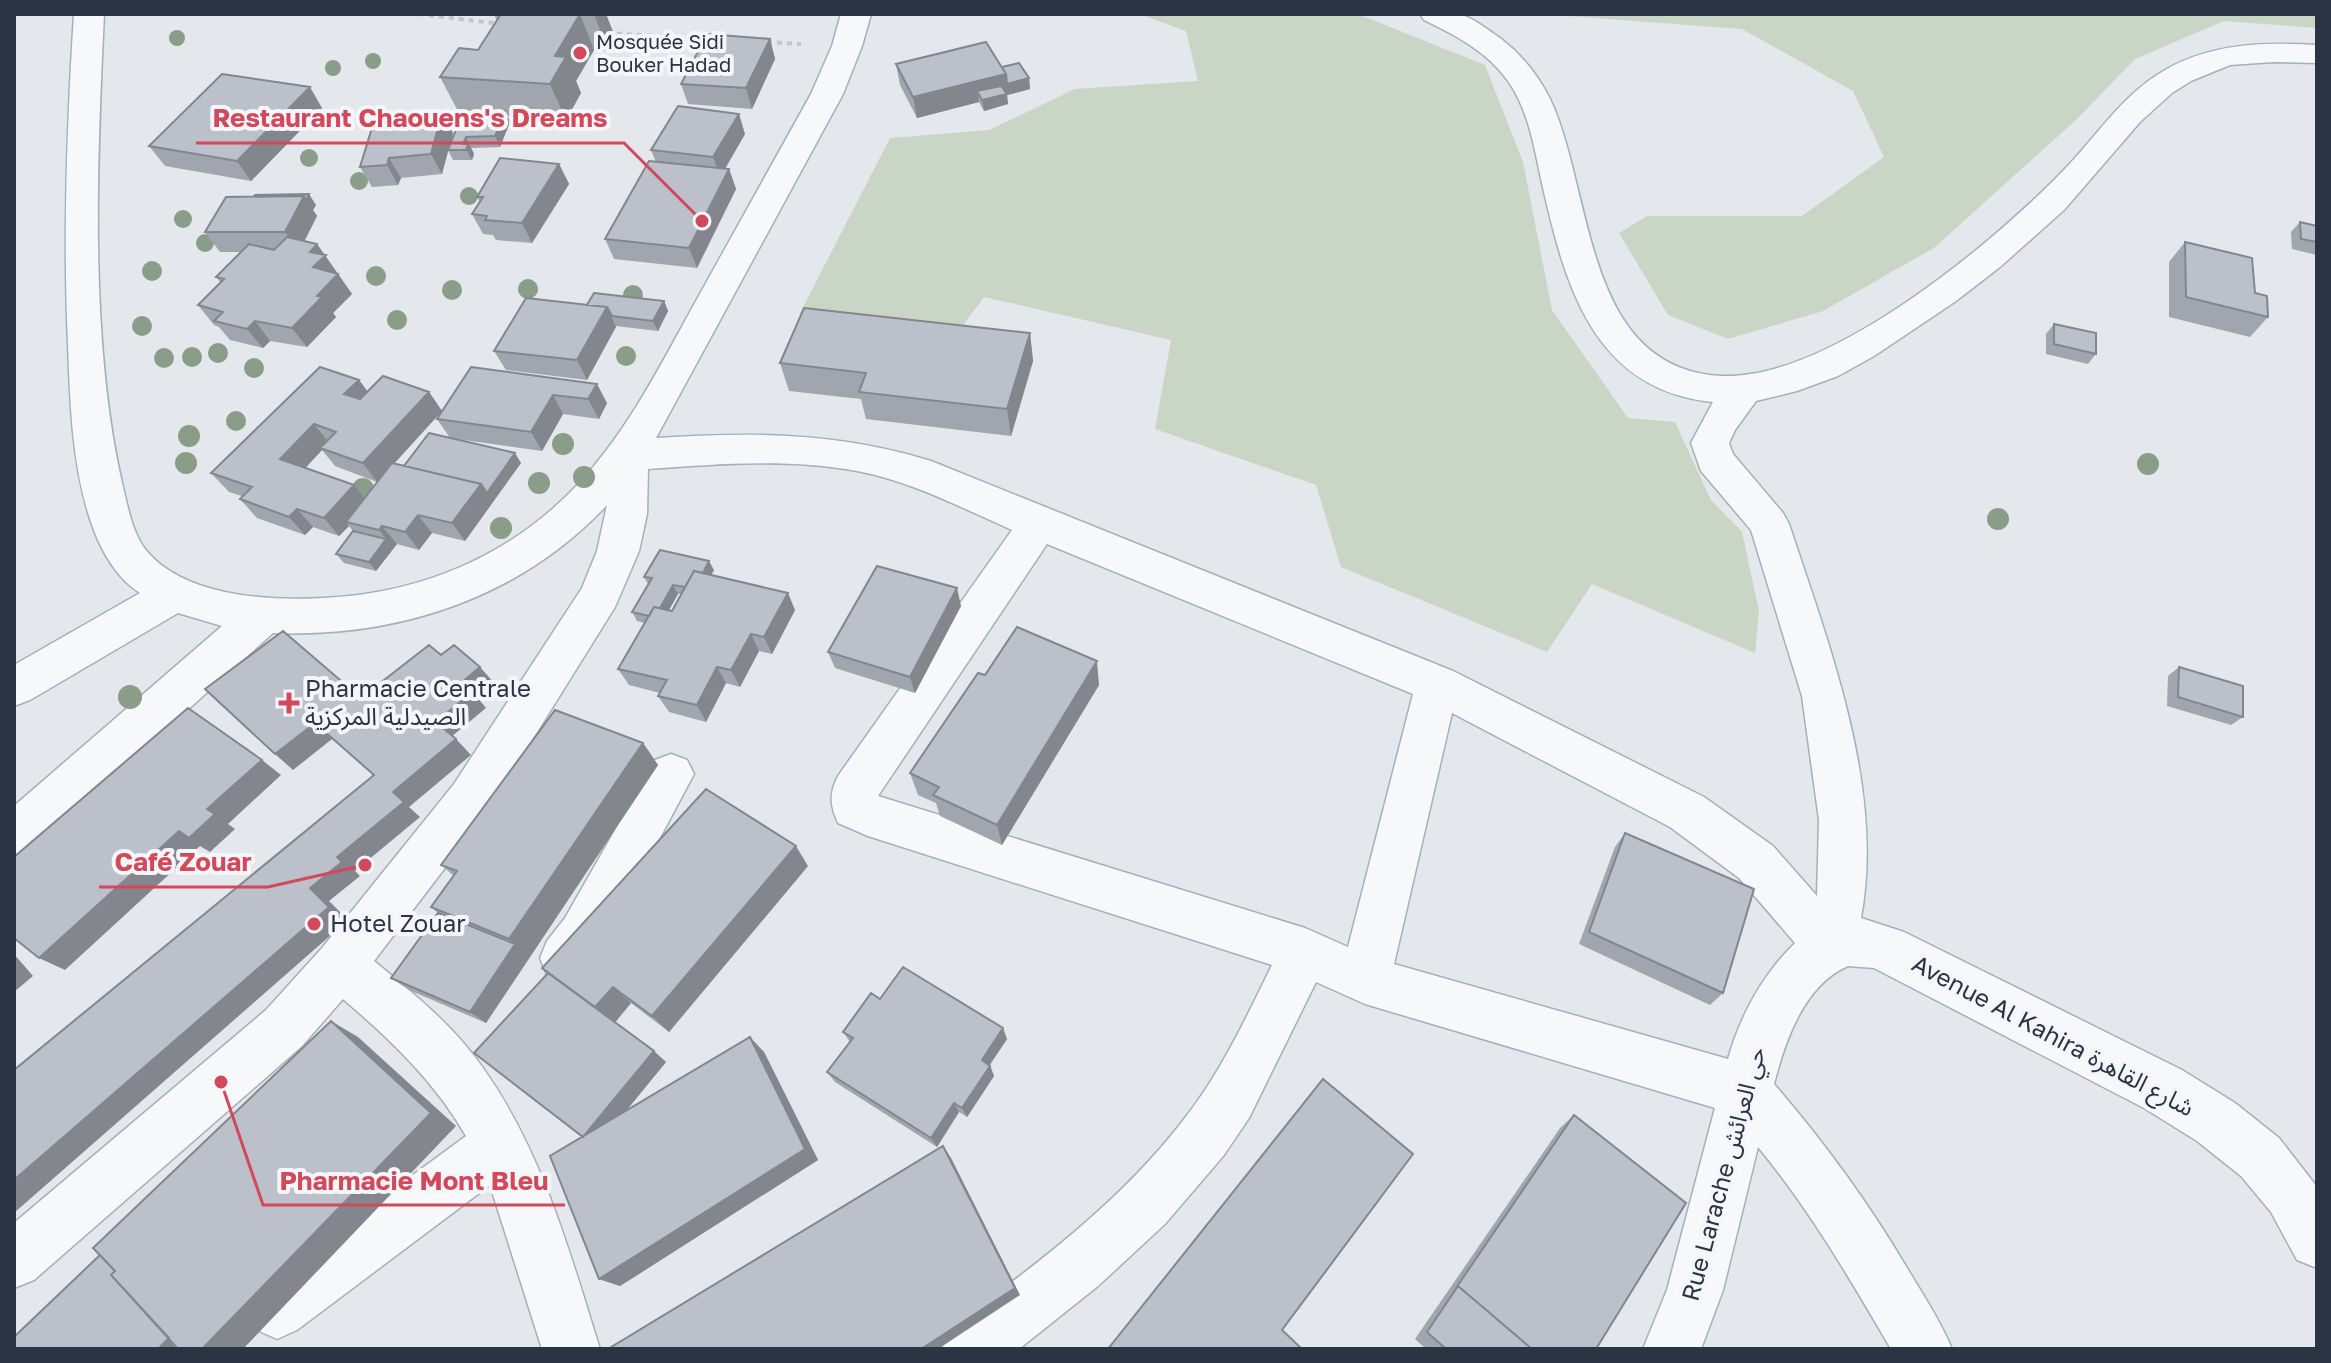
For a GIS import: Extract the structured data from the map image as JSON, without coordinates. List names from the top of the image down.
{
  "streets": {
    "street": ["Avenue Al Kahira شارع القاهرة", "Rue Larache حي العرائش"]
  },
  "crossings": [
    ["Avenue Al Kahira شارع القاهرة", "Rue Larache حي العرائش"]
  ],
  "places": {
    "other": [
      "Mosquée Sidi Bouker Hadad",
      "Restaurant Chaouens's Dreams",
      "Café Zouar",
      "Hotel Zouar",
      "Pharmacie Mont Bleu"
    ],
    "health": ["Pharmacie Centrale الصيدلية المركزية"]
  }
}
